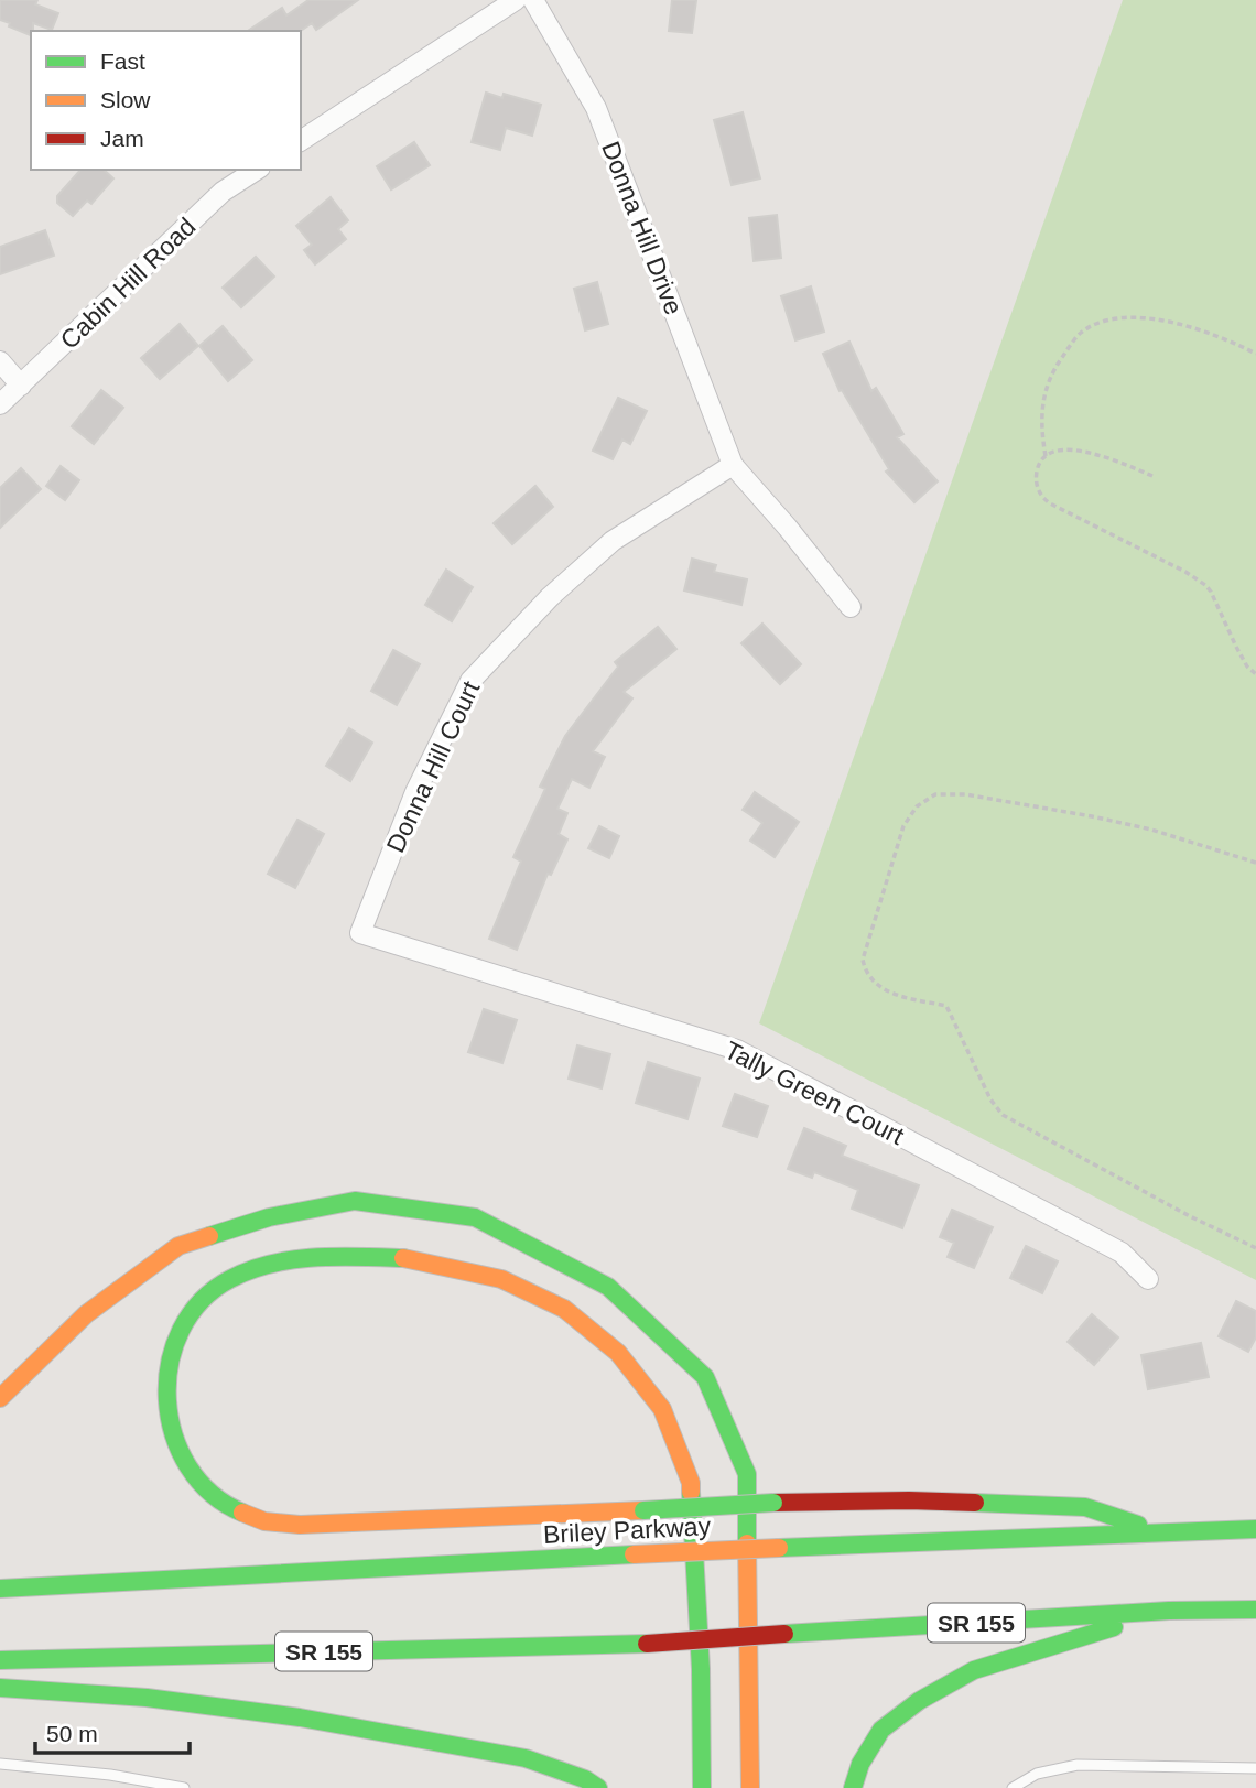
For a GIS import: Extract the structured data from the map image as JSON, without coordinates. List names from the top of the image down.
{
  "streets": {
    "highway": ["Briley Parkway", "SR 155"],
    "street": [
      "Donna Hill Drive",
      "Cabin Hill Road",
      "Donna Hill Court",
      "Tally Green Court"
    ]
  },
  "crossings": [
    ["Donna Hill Drive", "Donna Hill Court"],
    ["Donna Hill Court", "Tally Green Court"]
  ],
  "legend": ["Fast", "Slow", "Jam"],
  "scale_bar": "50 m"
}
